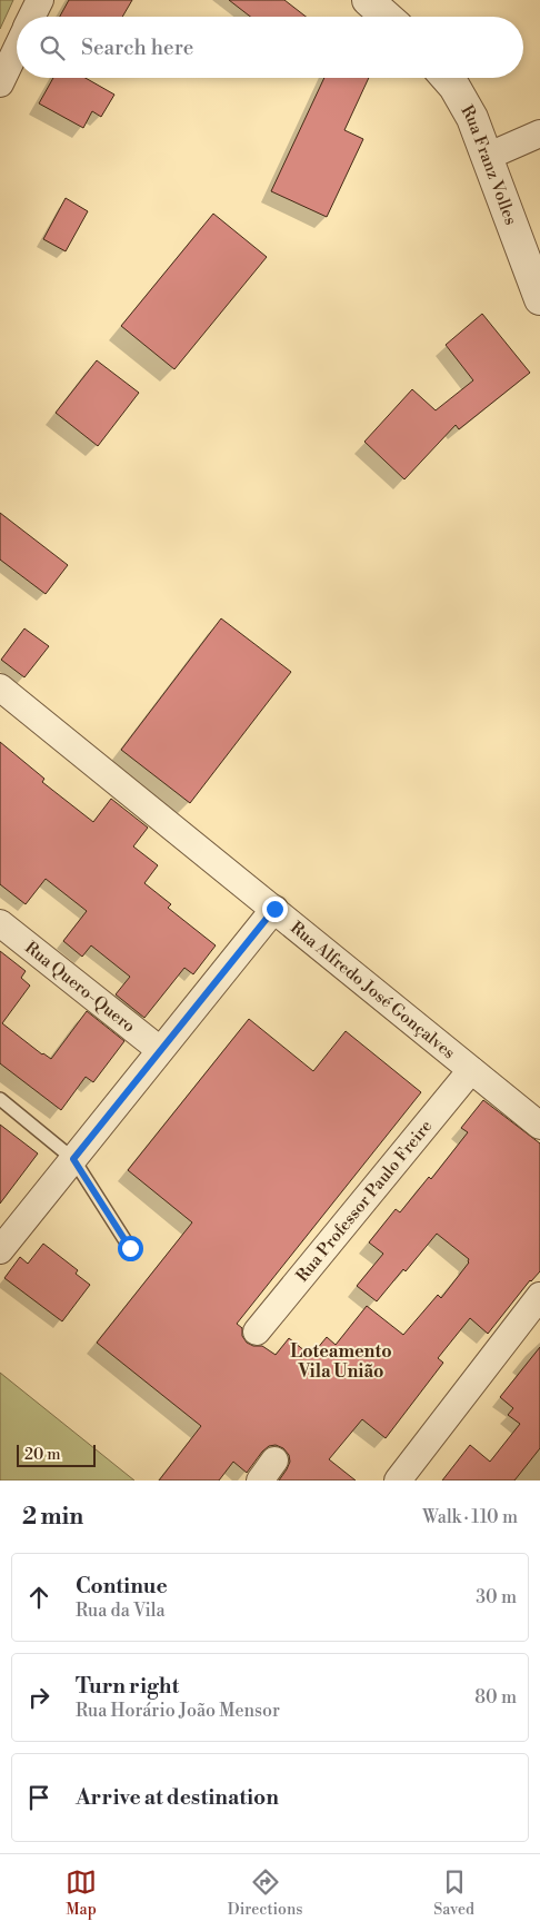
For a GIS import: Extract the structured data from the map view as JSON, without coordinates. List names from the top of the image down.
{
  "streets": {
    "street": [
      "Rua Franz Volles",
      "Rua Quero-Quero",
      "Rua Alfredo José Gonçalves",
      "Rua Professor Paulo Freire"
    ]
  },
  "crossings": [
    ["Rua Alfredo José Gonçalves", "Rua Professor Paulo Freire"]
  ],
  "districts": ["Loteamento Vila União"],
  "scale_bar": "20 m",
  "page": {
    "search": "Search here",
    "scale": "20 m",
    "heading": ["2 min", "Walk · 110 m"],
    "list": [
      ["Continue", "Rua da Vila", "30 m"],
      ["Turn right", "Rua Horário João Mensor", "80 m"],
      "Arrive at destination"
    ],
    "nav": ["Map", "Directions", "Saved"]
  }
}
